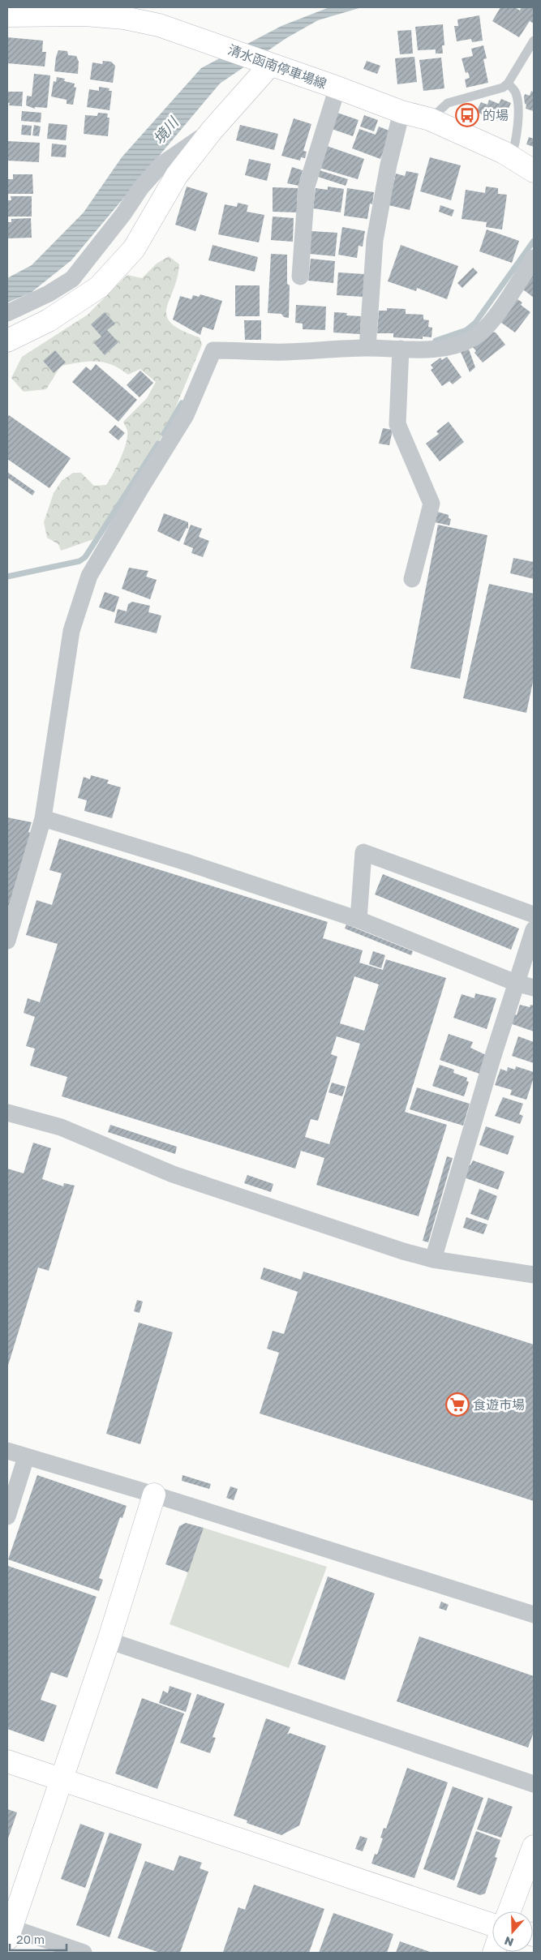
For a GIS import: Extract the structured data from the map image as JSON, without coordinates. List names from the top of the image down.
{
  "streets": {
    "street": ["清水函南停車場線"]
  },
  "water": ["境川"],
  "places": {
    "bus stop": ["的場"],
    "supermarket": ["食遊市場"]
  },
  "scale_bar": "20 m",
  "north": "bottom"
}
